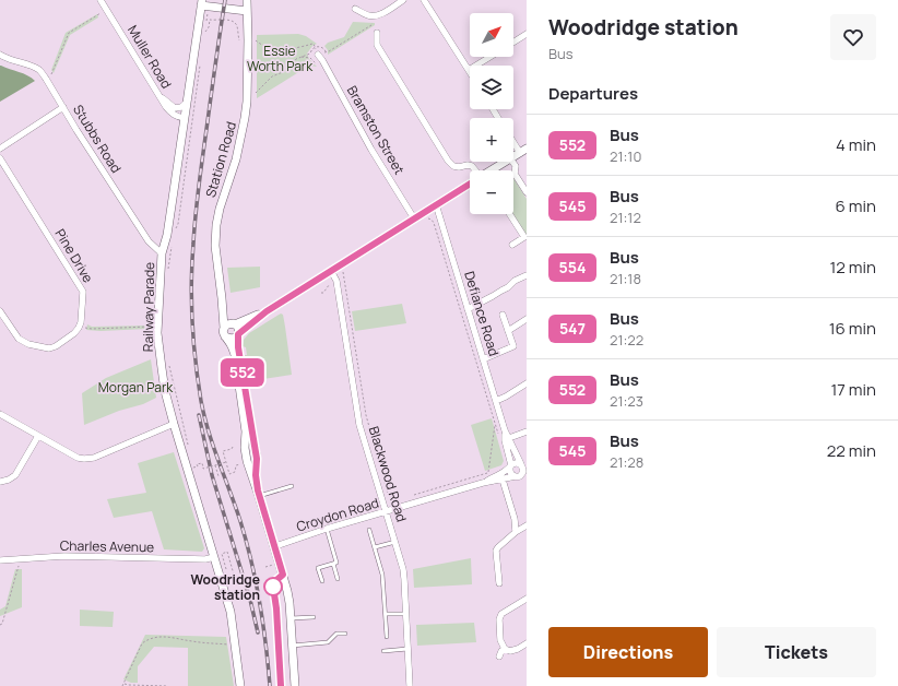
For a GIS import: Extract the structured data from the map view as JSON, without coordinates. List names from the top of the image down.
{
  "streets": {
    "street": [
      "Muller Road",
      "Bramston Street",
      "Stubbs Road",
      "Station Road",
      "Pine Drive",
      "Railway Parade",
      "Defiance Road",
      "Blackwood Road",
      "Croydon Road",
      "Charles Avenue"
    ]
  },
  "crossings": [
    ["Muller Road", "Railway Parade"],
    ["Stubbs Road", "Railway Parade"],
    ["Railway Parade", "Charles Avenue"],
    ["Defiance Road", "Croydon Road"],
    ["Blackwood Road", "Croydon Road"]
  ],
  "parks": ["Essie Worth Park", "Morgan Park"],
  "places": ["Woodridge station"],
  "lines": ["bus line 552"],
  "north": "top right",
  "page": {
    "on_map": "552",
    "heading": [
      ["Woodridge station", "Bus"],
      "Departures"
    ],
    "map_buttons": ["+", "−"],
    "list": [
      {
        "mark": "552",
        "name": "Bus",
        "note": "21:10",
        "value": "4 min"
      },
      {
        "mark": "545",
        "name": "Bus",
        "note": "21:12",
        "value": "6 min"
      },
      {
        "mark": "554",
        "name": "Bus",
        "note": "21:18",
        "value": "12 min"
      },
      {
        "mark": "547",
        "name": "Bus",
        "note": "21:22",
        "value": "16 min"
      },
      {
        "mark": "552",
        "name": "Bus",
        "note": "21:23",
        "value": "17 min"
      },
      {
        "mark": "545",
        "name": "Bus",
        "note": "21:28",
        "value": "22 min"
      }
    ],
    "buttons": ["Directions", "Tickets"]
  }
}
